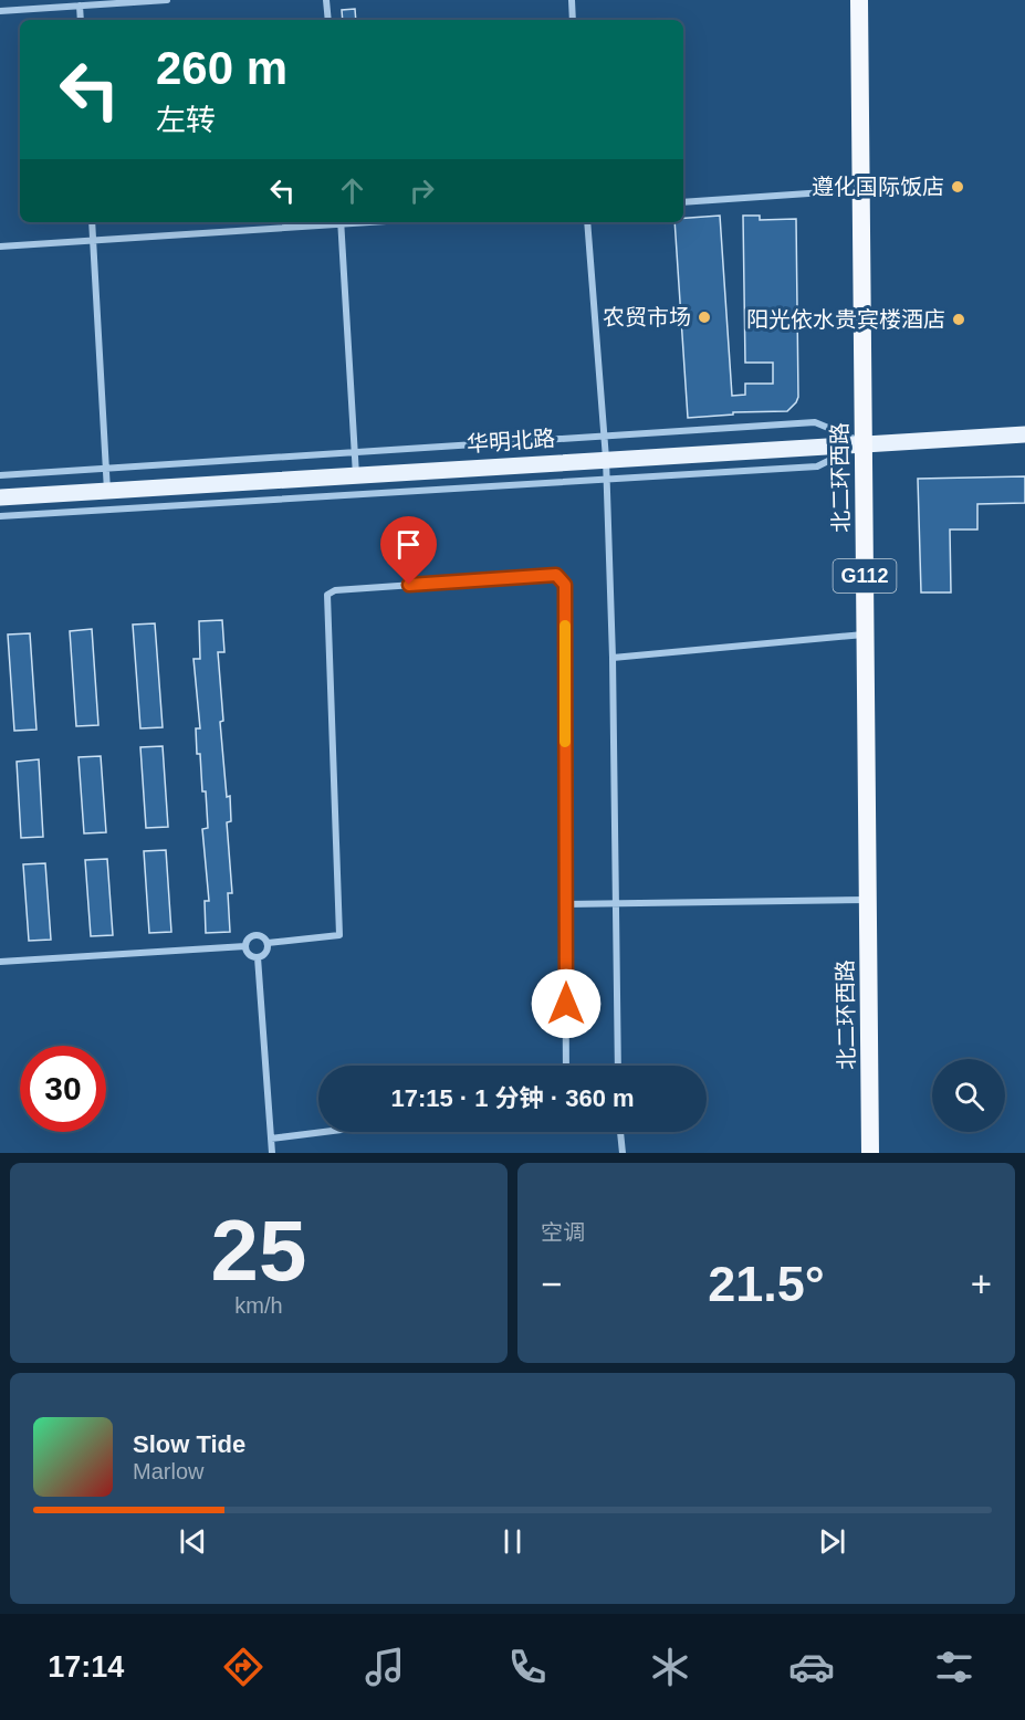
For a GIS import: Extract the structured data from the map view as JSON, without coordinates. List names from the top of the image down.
{
  "streets": {
    "highway": ["北二环西路", "G112"],
    "main road": ["华明北路"]
  },
  "crossings": [
    ["华明北路", "北二环西路"]
  ],
  "places": ["遵化国际饭店", "农贸市场", "阳光依水贵宾楼酒店"],
  "page": {
    "turn": ["260 m", "左转"],
    "limit": "30",
    "trip": "17:15 · 1 分钟 · 360 m",
    "tile": [
      ["25", "km/h"],
      "空调"
    ],
    "heat": ["−", "21.5°", "+"],
    "song": ["Slow Tide", "Marlow"],
    "tabs": "17:14"
  }
}
